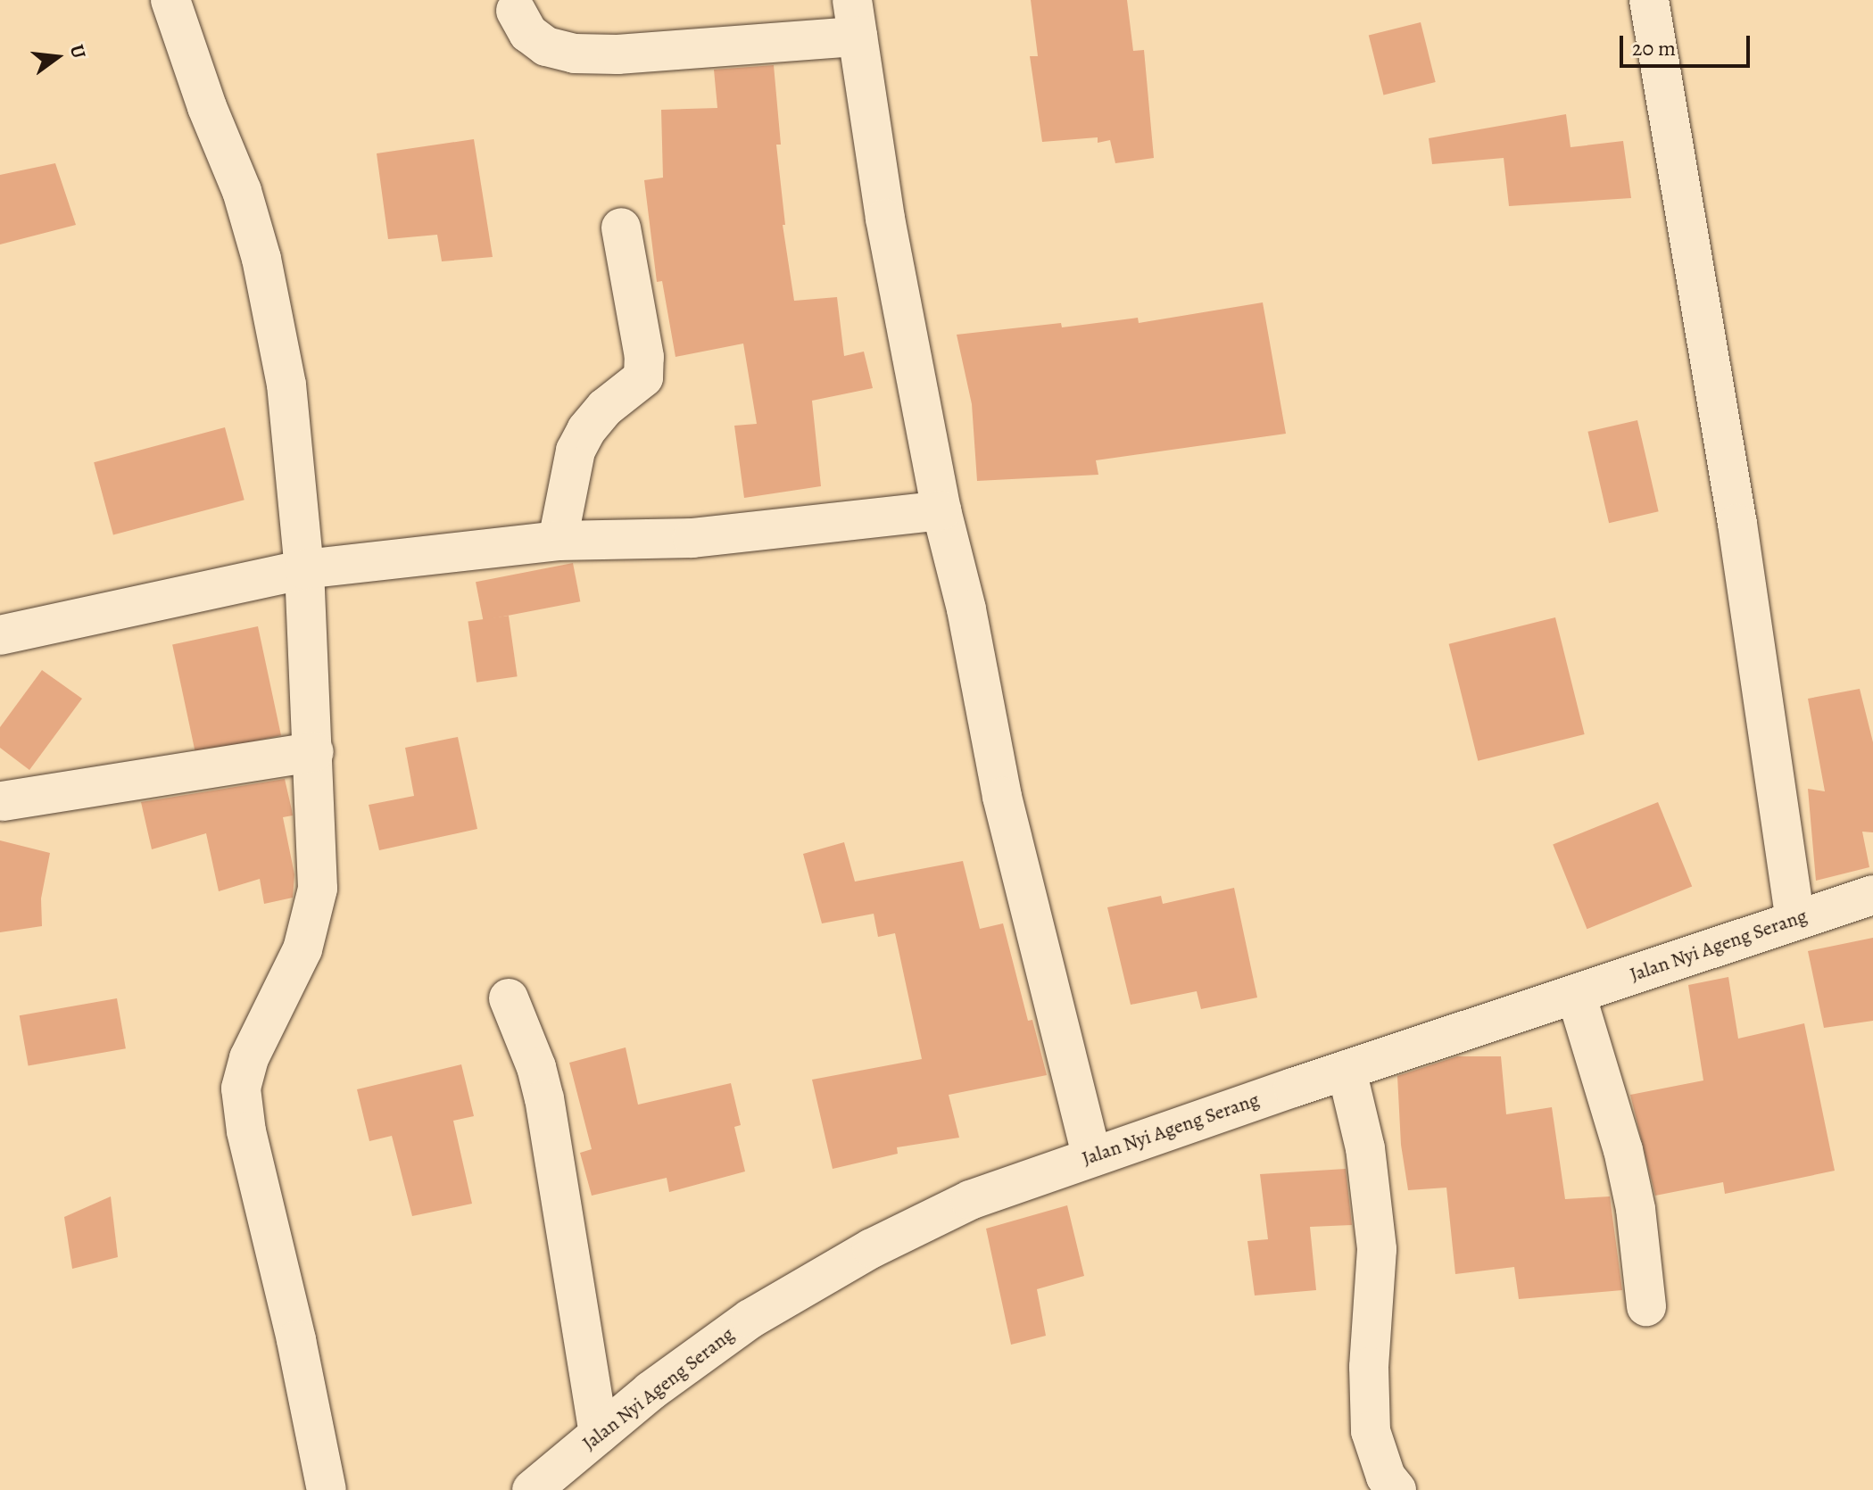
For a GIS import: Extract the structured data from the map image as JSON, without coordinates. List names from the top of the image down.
{
  "streets": {
    "street": ["Jalan Nyi Ageng Serang"]
  },
  "scale_bar": "20 m",
  "north": "right"
}
